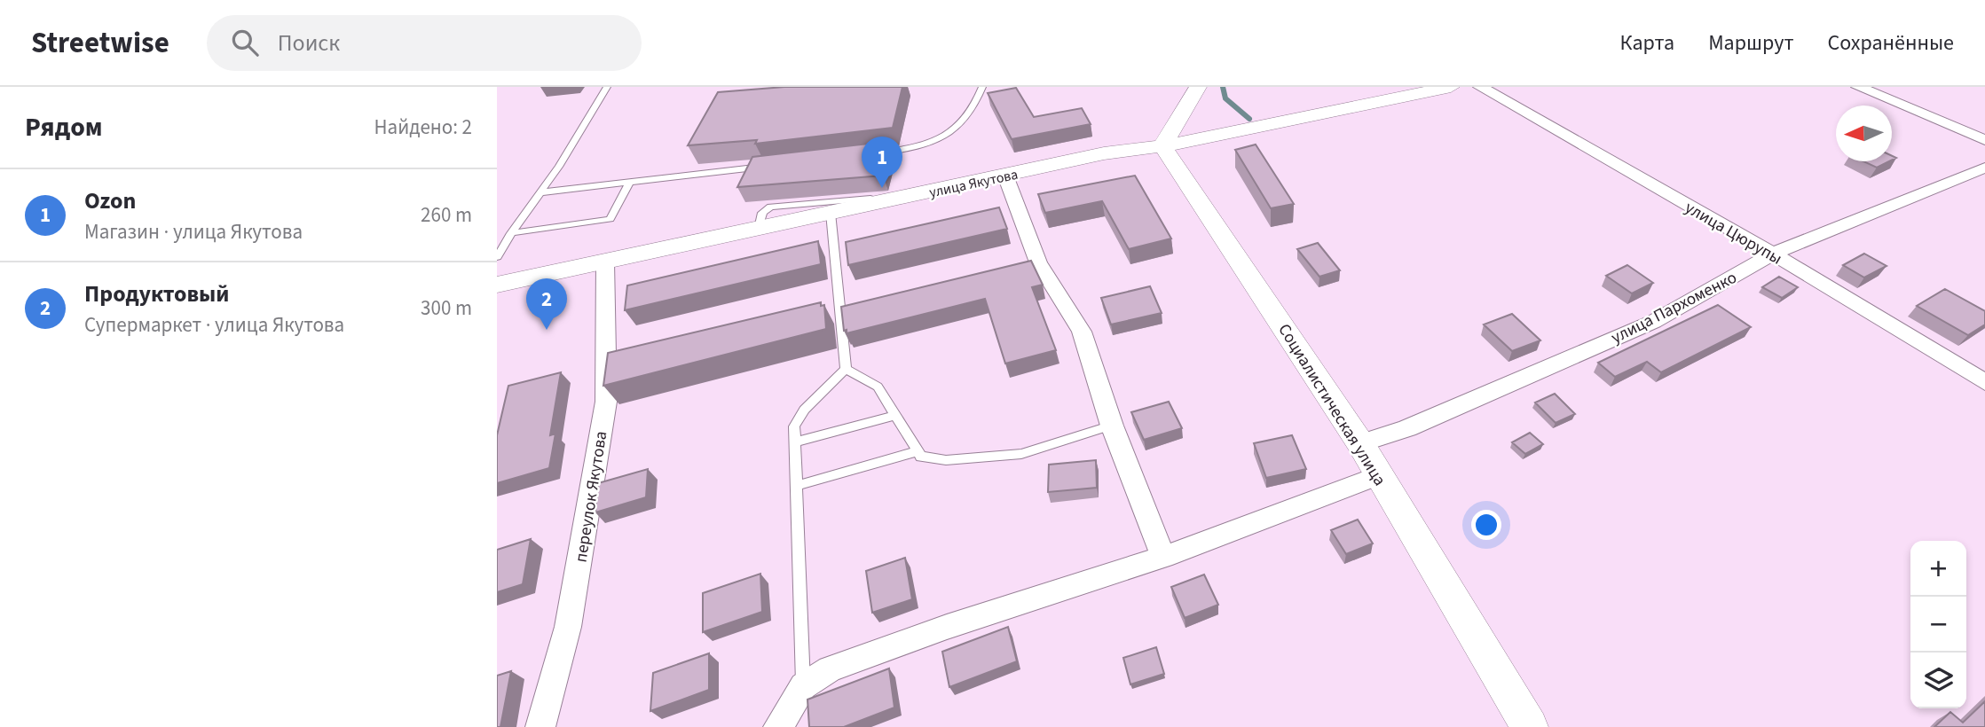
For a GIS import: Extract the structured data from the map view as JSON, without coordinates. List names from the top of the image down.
{
  "streets": {
    "street": [
      "улица Якутова",
      "улица Цюрупы",
      "улица Пархоменко",
      "Социалистическая улица",
      "переулок Якутова"
    ]
  },
  "crossings": [
    ["улица Якутова", "Социалистическая улица"],
    ["улица Якутова", "переулок Якутова"],
    ["улица Цюрупы", "улица Пархоменко"],
    ["улица Пархоменко", "Социалистическая улица"]
  ],
  "north": "left",
  "page": {
    "header": "Streetwise",
    "search": "Поиск",
    "nav": ["Карта", "Маршрут", "Сохранённые"],
    "heading": ["Рядом", "Найдено: 2"],
    "pins": ["1", "2"],
    "list": [
      {
        "mark": "1",
        "name": "Ozon",
        "note": "Магазин · улица Якутова",
        "value": "260 m"
      },
      {
        "mark": "2",
        "name": "Продуктовый",
        "note": "Супермаркет · улица Якутова",
        "value": "300 m"
      }
    ],
    "map_buttons": ["+", "−"]
  }
}
